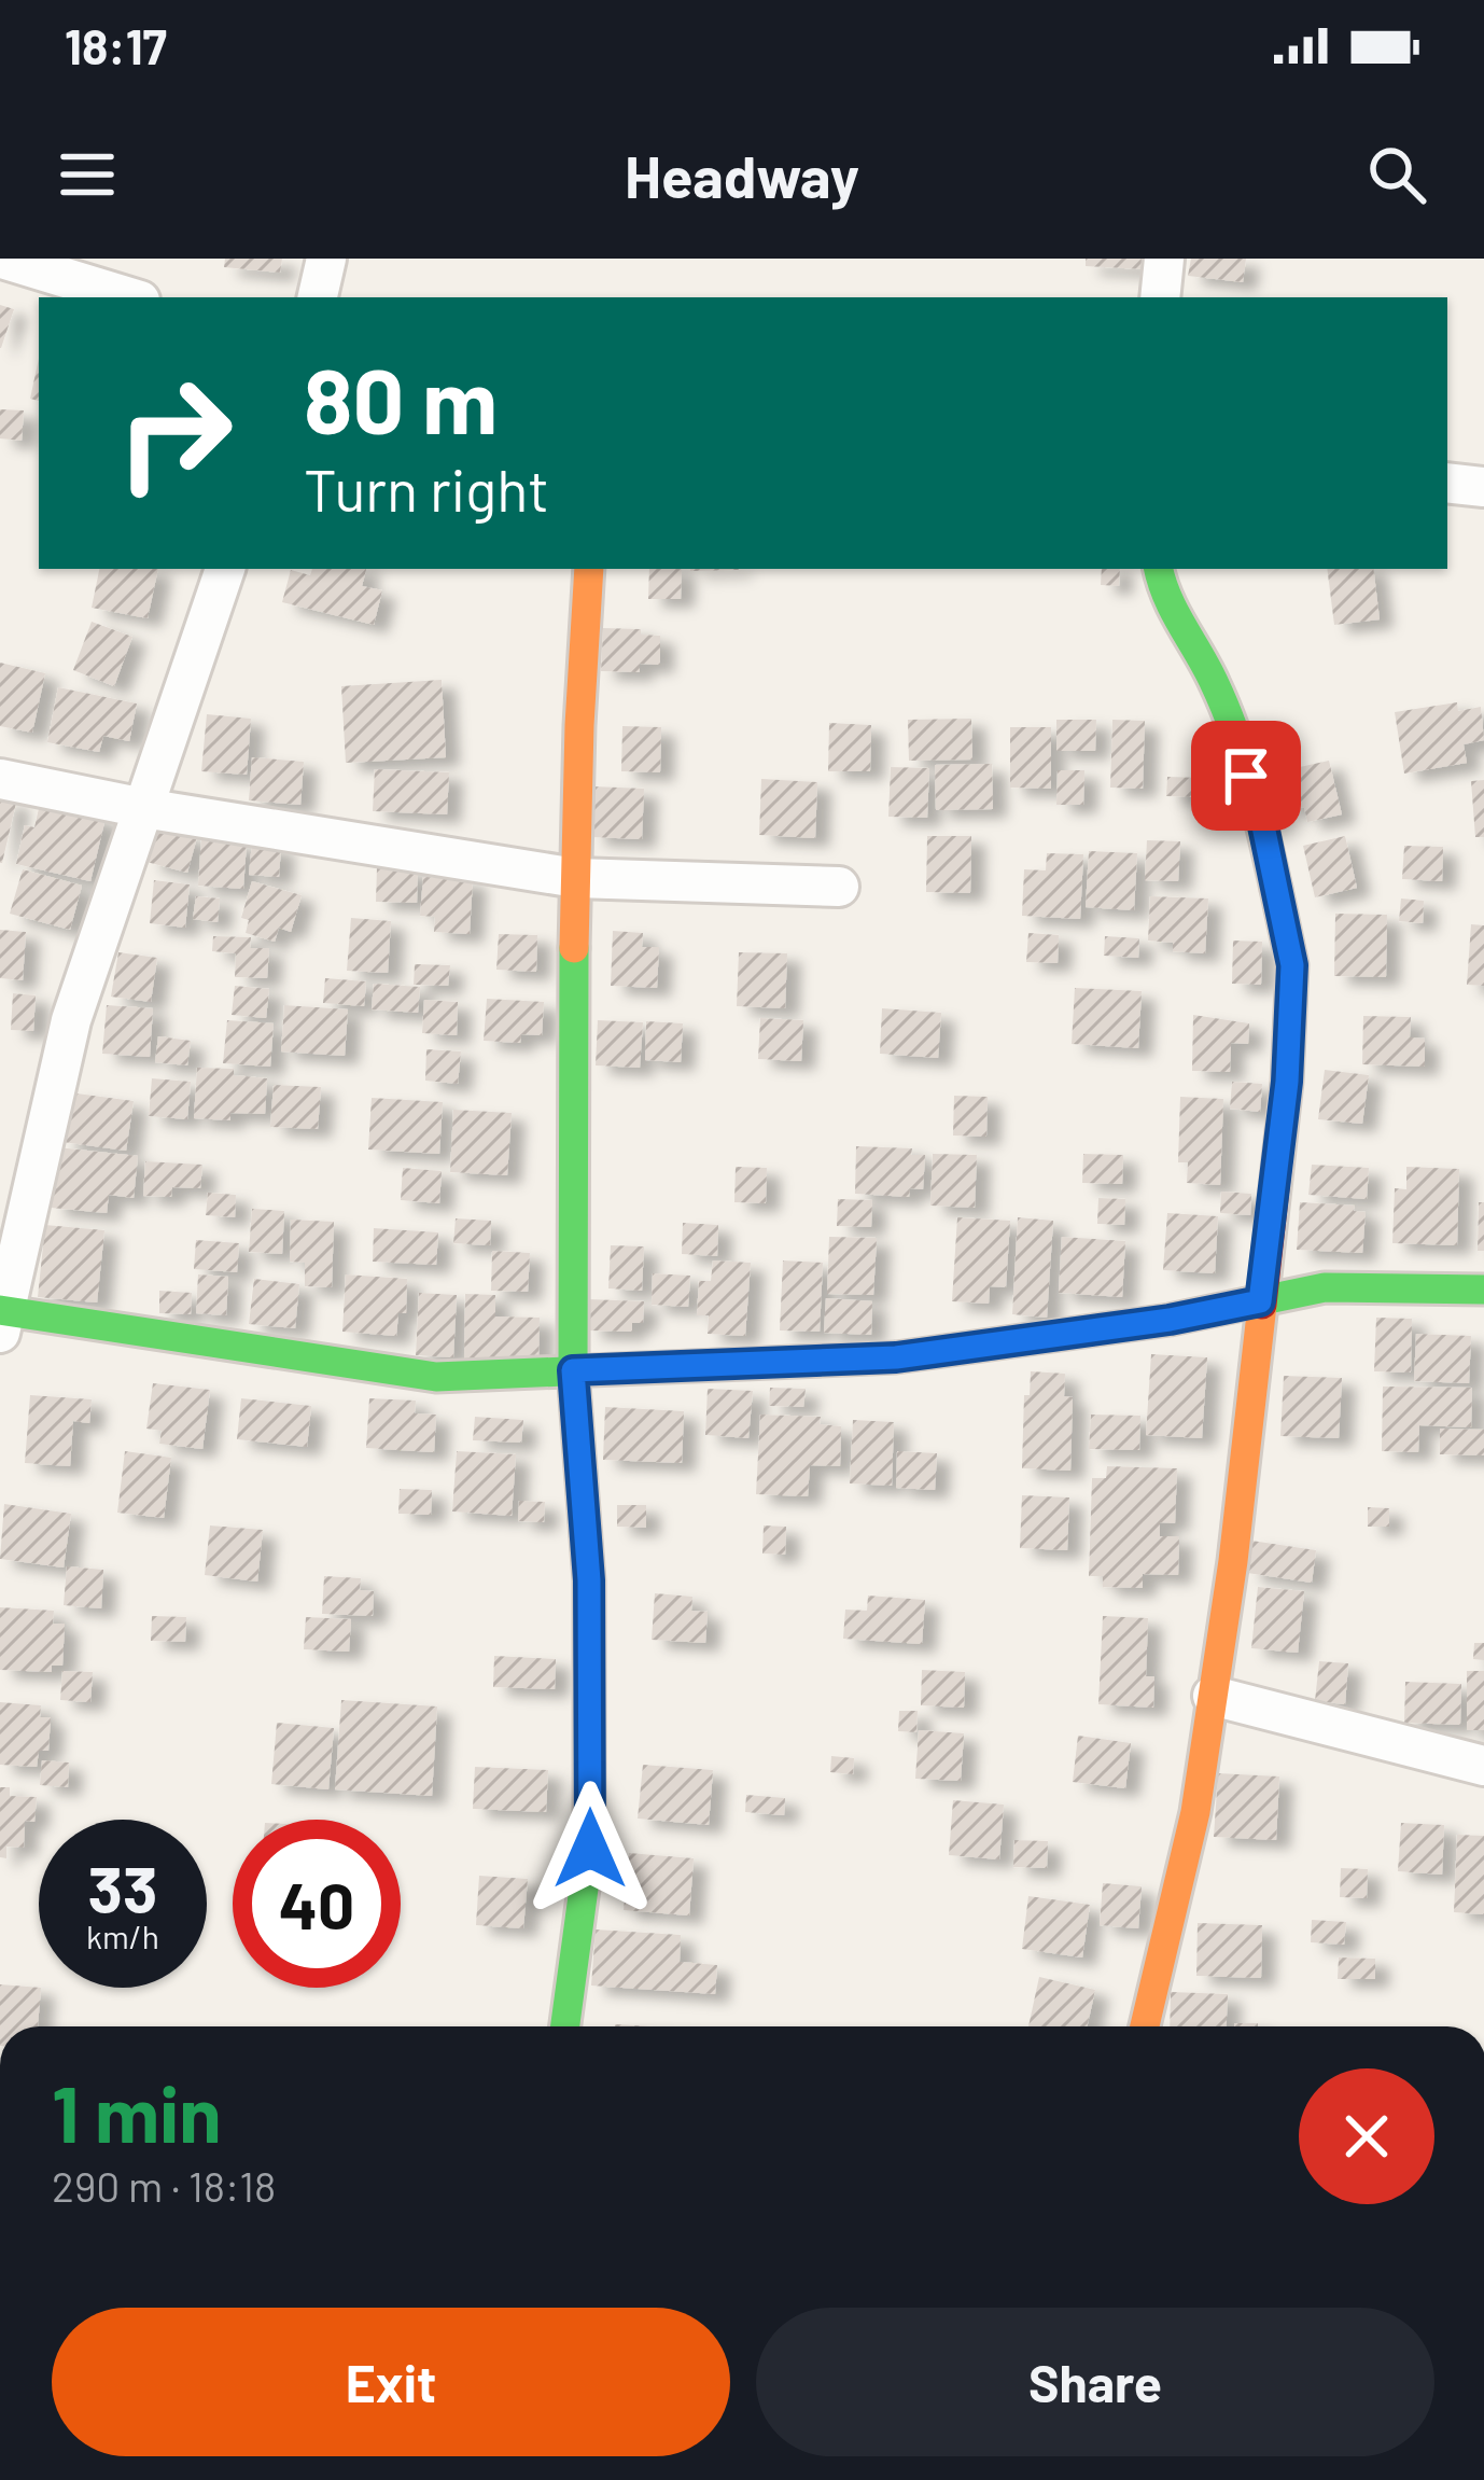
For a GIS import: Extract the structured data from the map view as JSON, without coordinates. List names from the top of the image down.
{
  "page": {
    "status": "18:17",
    "header": "Headway",
    "turn": ["80 m", "Turn right"],
    "speed": "33 km/h",
    "limit": "40",
    "heading": ["1 min", "290 m · 18:18"],
    "buttons": ["Exit", "Share"]
  }
}
